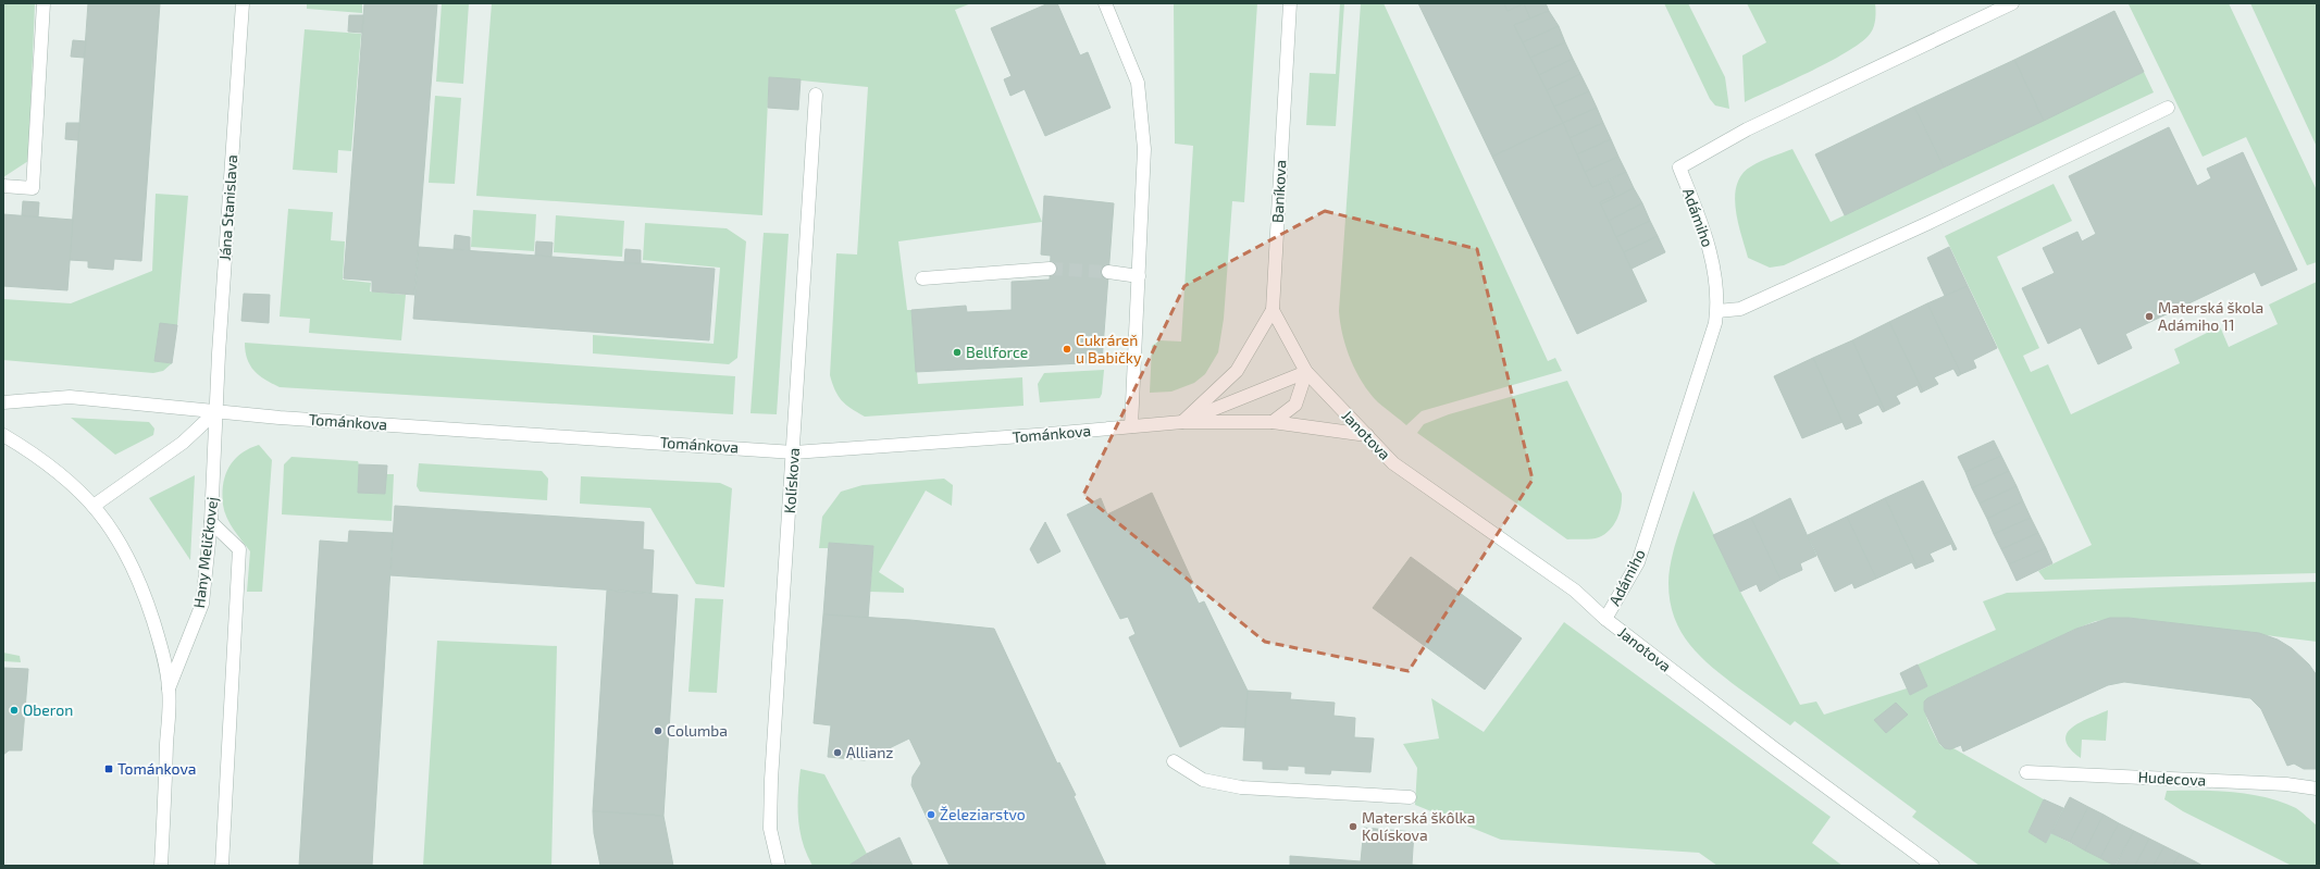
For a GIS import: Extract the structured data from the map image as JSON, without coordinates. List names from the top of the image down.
{
  "streets": {
    "street": [
      "Baníkova",
      "Jána Stanislava",
      "Adámiho",
      "Tománkova",
      "Janotova",
      "Kolískova",
      "Hany Meličkovej",
      "Hudecova"
    ]
  },
  "crossings": [
    ["Jána Stanislava", "Tománkova"],
    ["Jána Stanislava", "Hany Meličkovej"],
    ["Adámiho", "Janotova"],
    ["Tománkova", "Janotova"],
    ["Tománkova", "Kolískova"],
    ["Tománkova", "Hany Meličkovej"]
  ],
  "places": {
    "other": [
      "Materská škola Adámiho 11",
      "Cukráreň u Babičky",
      "Bellforce",
      "Oberon",
      "Columba",
      "Allianz",
      "Železiarstvo",
      "Materská škôlka Kolískova"
    ],
    "transit": ["Tománkova"]
  }
}
